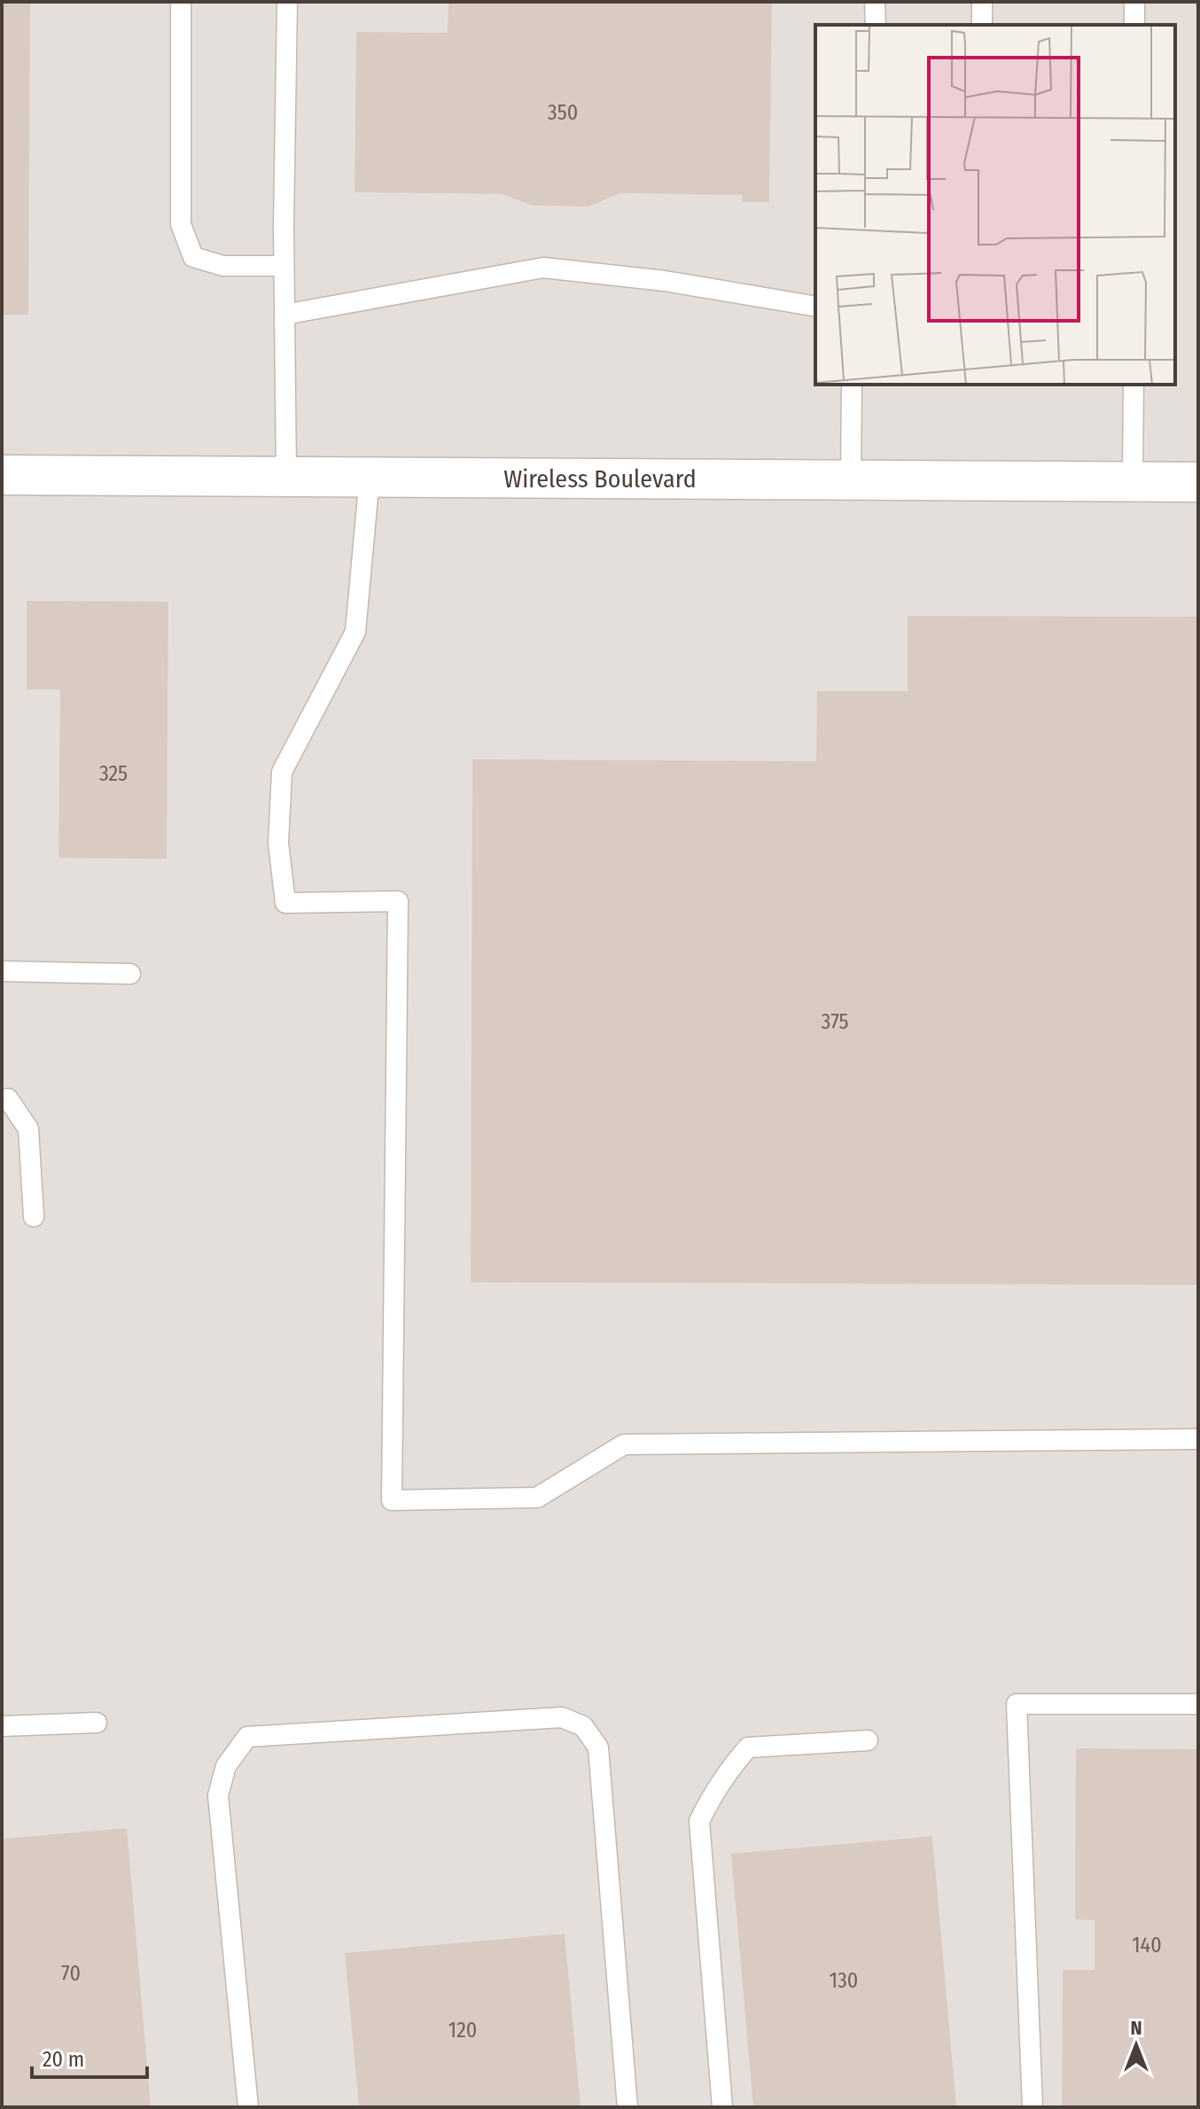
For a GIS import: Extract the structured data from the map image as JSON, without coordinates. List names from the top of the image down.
{
  "streets": {
    "street": ["Wireless Boulevard"]
  },
  "house_numbers": [
    "350",
    "325",
    "375",
    "140",
    "70",
    "130",
    "120"
  ],
  "scale_bar": "20 m",
  "north": "top"
}
